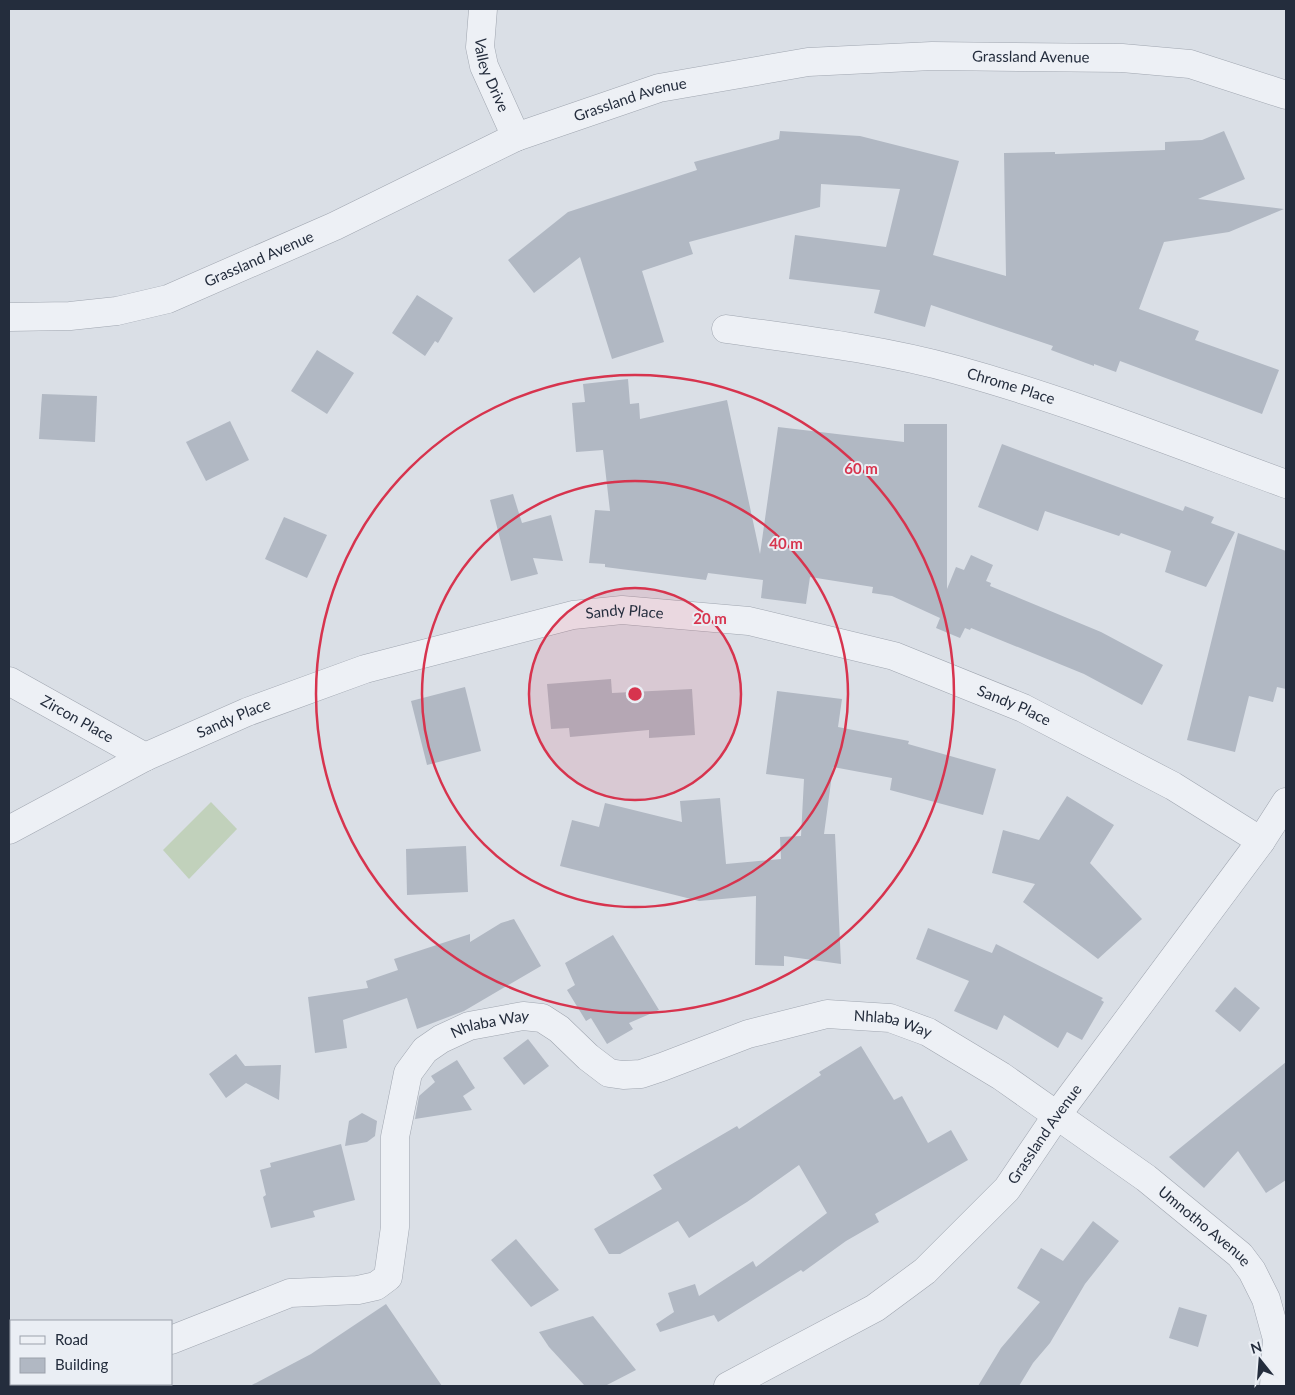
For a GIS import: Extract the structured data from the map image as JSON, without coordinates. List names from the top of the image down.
{
  "streets": {
    "street": [
      "Grassland Avenue",
      "Valley Drive",
      "Chrome Place",
      "Sandy Place",
      "Zircon Place",
      "Nhlaba Way",
      "Umnotho Avenue"
    ]
  },
  "crossings": [
    ["Grassland Avenue", "Valley Drive"],
    ["Grassland Avenue", "Sandy Place"],
    ["Grassland Avenue", "Nhlaba Way"],
    ["Grassland Avenue", "Umnotho Avenue"],
    ["Sandy Place", "Zircon Place"],
    ["Nhlaba Way", "Umnotho Avenue"]
  ],
  "legend": ["Road", "Building"],
  "north": "top",
  "rings": ["60 m", "40 m", "20 m"]
}
